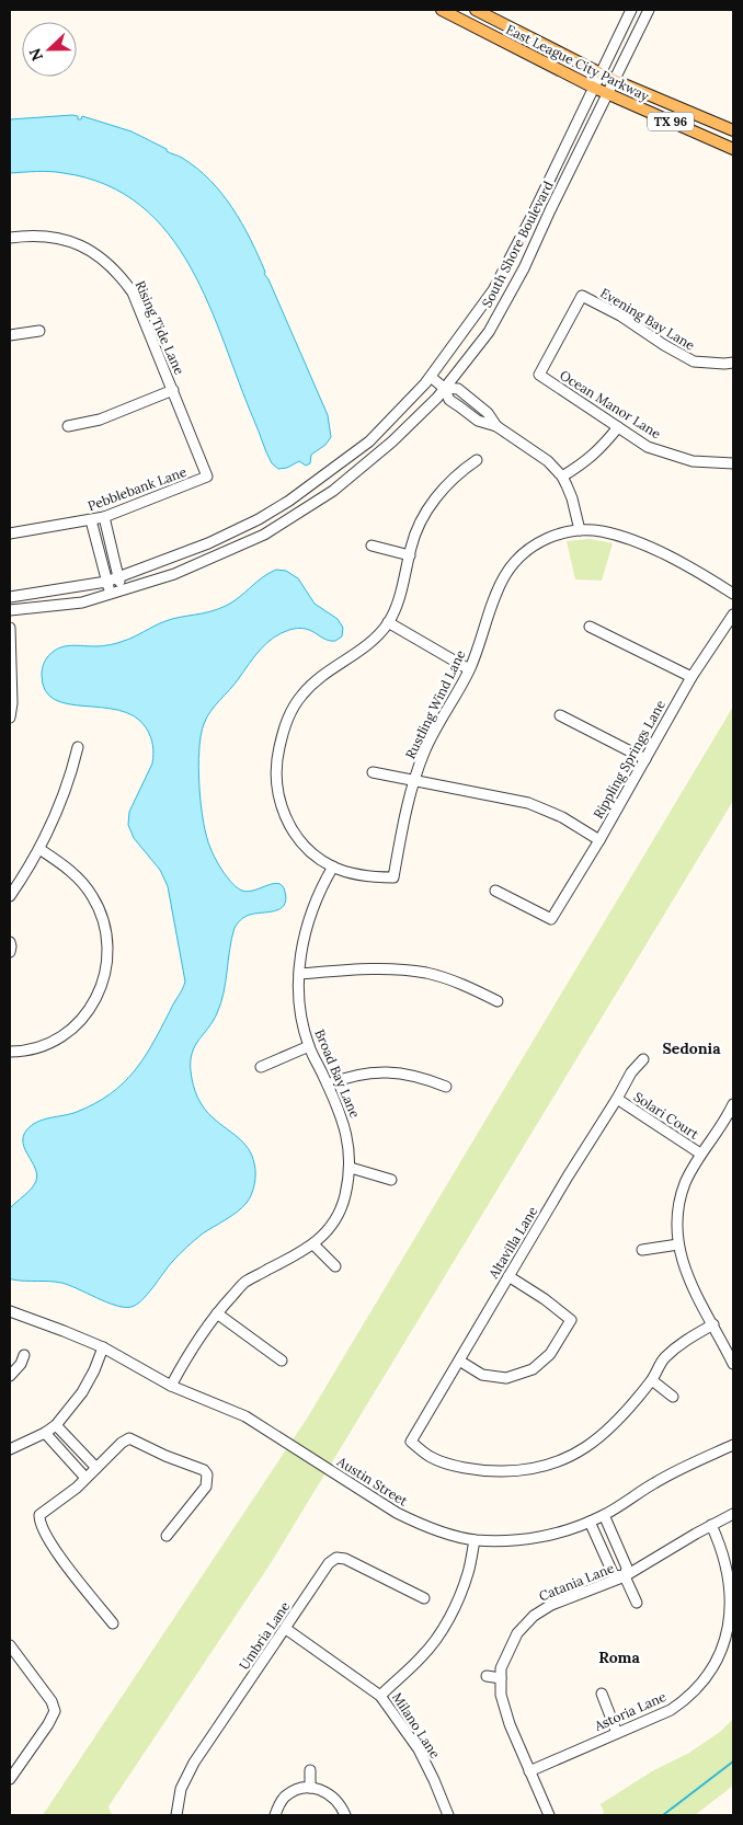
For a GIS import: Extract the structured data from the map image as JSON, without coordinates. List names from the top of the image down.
{
  "streets": {
    "main road": ["East League City Parkway", "TX 96"],
    "street": [
      "South Shore Boulevard",
      "Evening Bay Lane",
      "Rising Tide Lane",
      "Ocean Manor Lane",
      "Pebblebank Lane",
      "Rustling Wind Lane",
      "Rippling Springs Lane",
      "Broad Bay Lane",
      "Solari Court",
      "Altavilla Lane",
      "Austin Street",
      "Catania Lane",
      "Umbria Lane",
      "Astoria Lane",
      "Milano Lane"
    ]
  },
  "crossings": [
    ["East League City Parkway", "South Shore Boulevard"],
    ["Evening Bay Lane", "Ocean Manor Lane"],
    ["Rising Tide Lane", "Pebblebank Lane"],
    ["Rustling Wind Lane", "Broad Bay Lane"],
    ["Broad Bay Lane", "Austin Street"],
    ["Solari Court", "Altavilla Lane"],
    ["Catania Lane", "Astoria Lane"],
    ["Umbria Lane", "Milano Lane"]
  ],
  "districts": ["Sedonia", "Roma"],
  "north": "left"
}
